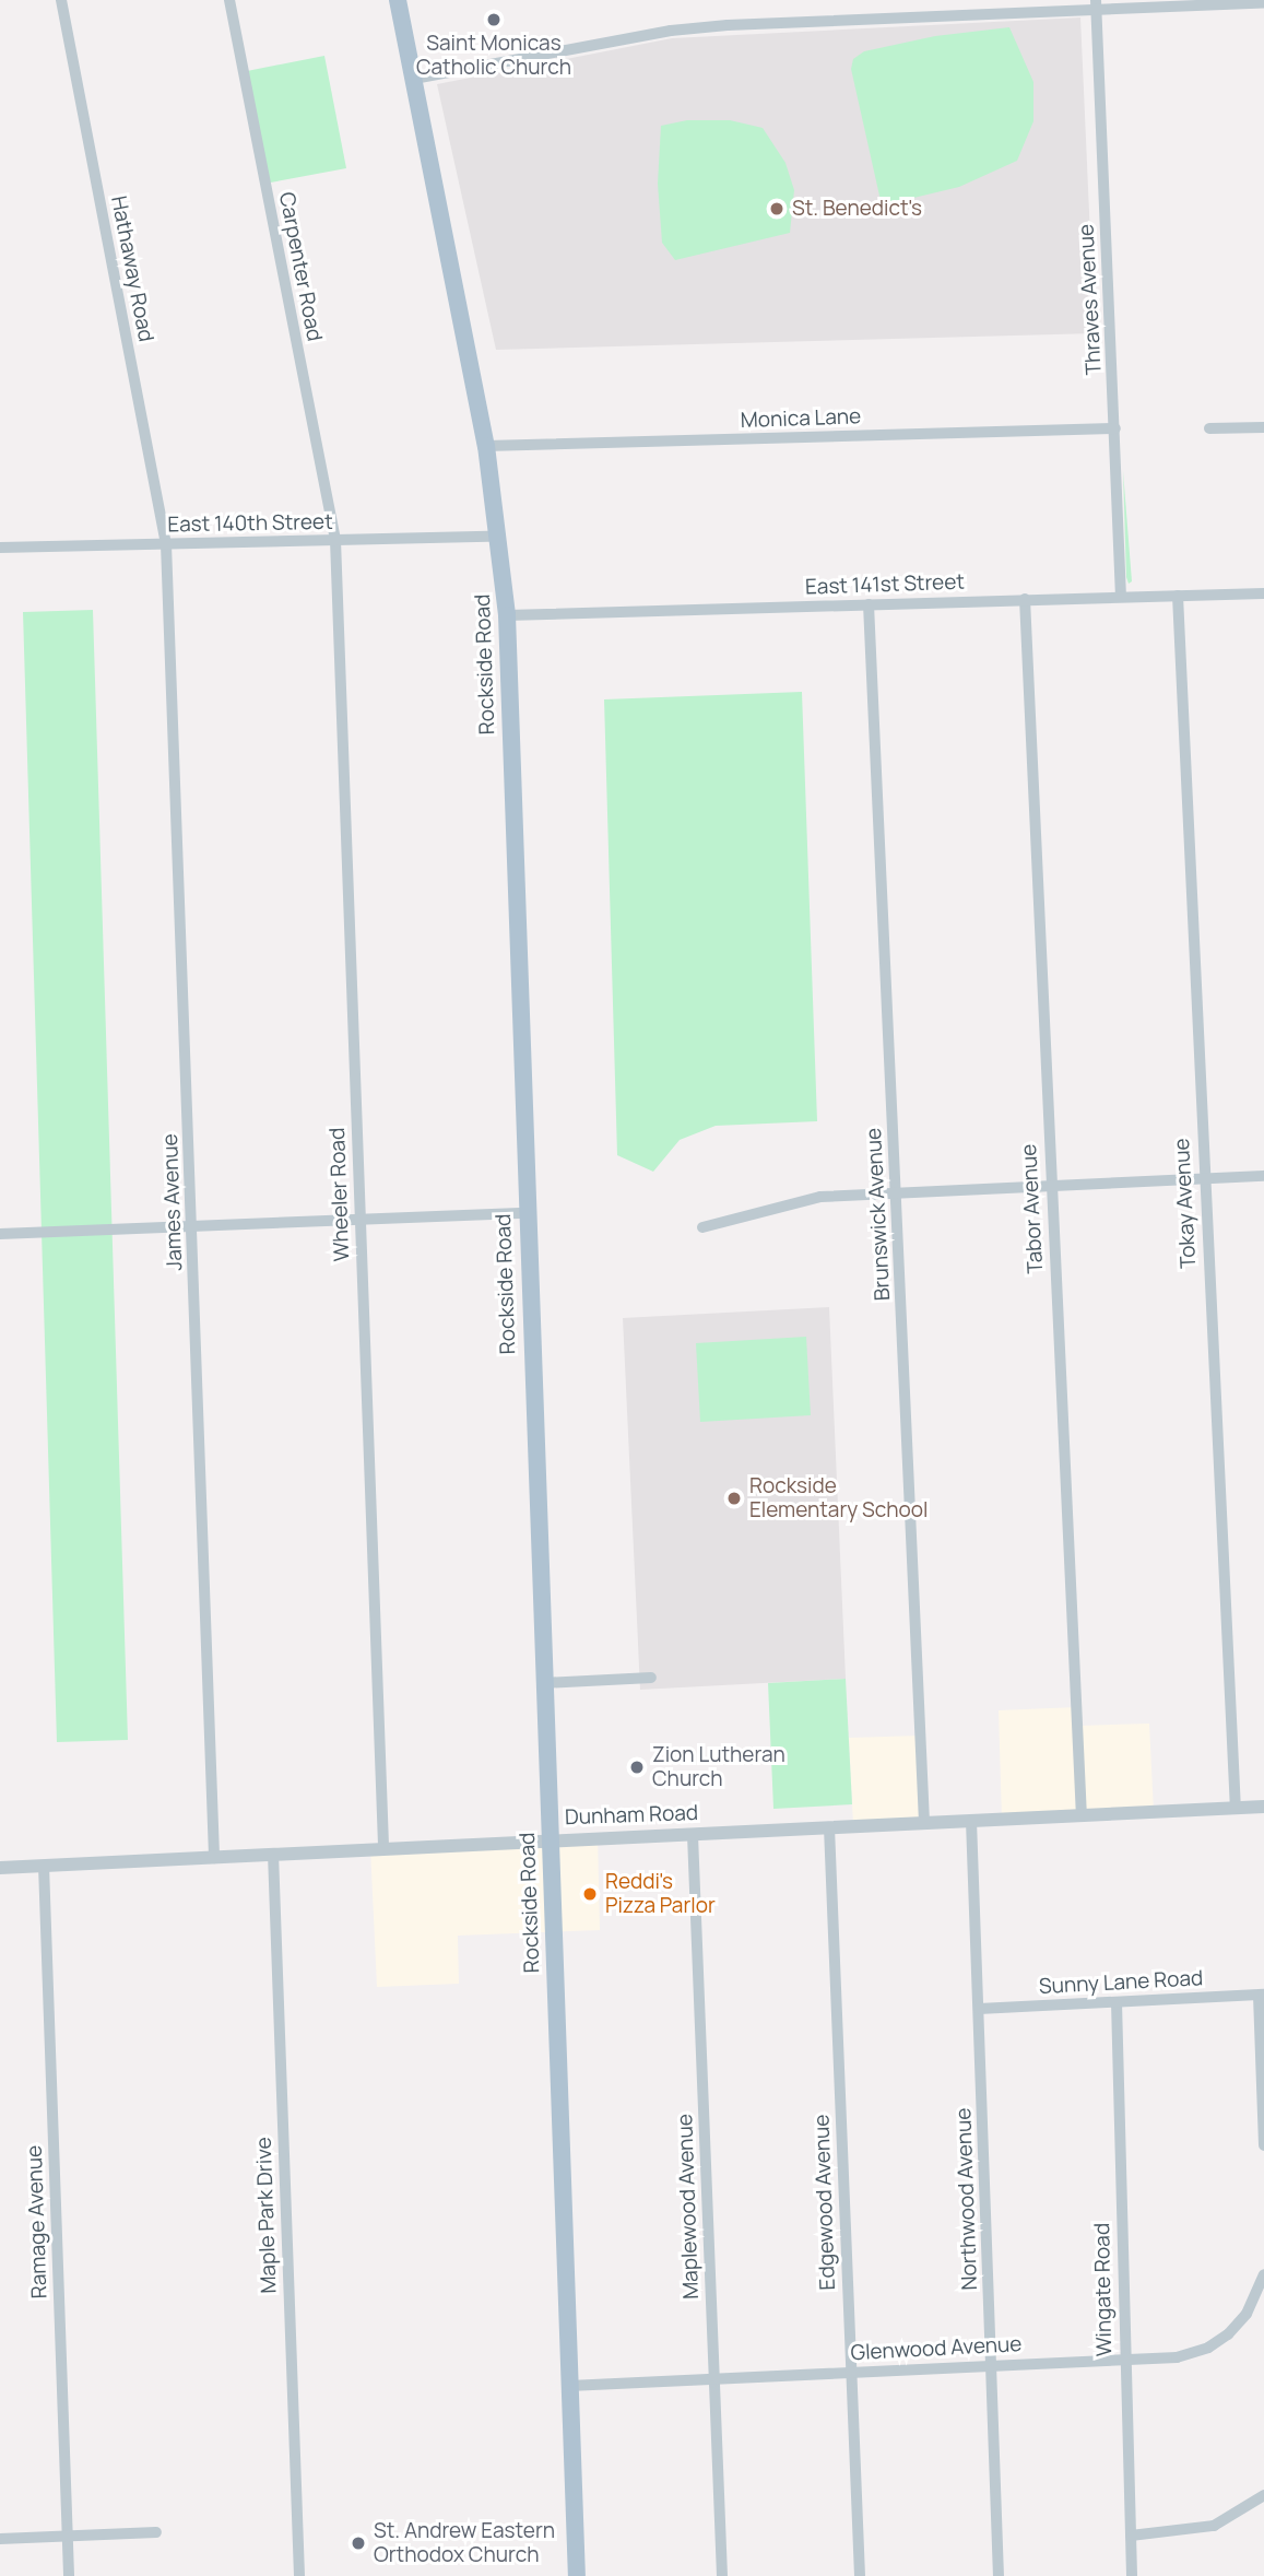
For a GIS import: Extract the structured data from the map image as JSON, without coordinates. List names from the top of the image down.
{
  "streets": {
    "main road": ["Rockside Road"],
    "street": [
      "Carpenter Road",
      "Hathaway Road",
      "Thraves Avenue",
      "Monica Lane",
      "East 140th Street",
      "East 141st Street",
      "Wheeler Road",
      "James Avenue",
      "Tokay Avenue",
      "Tabor Avenue",
      "Brunswick Avenue",
      "Dunham Road",
      "Sunny Lane Road",
      "Northwood Avenue",
      "Edgewood Avenue",
      "Maplewood Avenue",
      "Maple Park Drive",
      "Ramage Avenue",
      "Wingate Road",
      "Glenwood Avenue"
    ]
  },
  "crossings": [
    ["Carpenter Road", "East 140th Street"],
    ["Carpenter Road", "Wheeler Road"],
    ["Hathaway Road", "East 140th Street"],
    ["Hathaway Road", "James Avenue"],
    ["Thraves Avenue", "Monica Lane"],
    ["Thraves Avenue", "East 141st Street"],
    ["Monica Lane", "Rockside Road"],
    ["East 140th Street", "Rockside Road"],
    ["East 140th Street", "Wheeler Road"],
    ["East 140th Street", "James Avenue"],
    ["East 141st Street", "Rockside Road"],
    ["East 141st Street", "Tokay Avenue"],
    ["East 141st Street", "Tabor Avenue"],
    ["East 141st Street", "Brunswick Avenue"],
    ["Rockside Road", "Dunham Road"],
    ["Rockside Road", "Glenwood Avenue"],
    ["Wheeler Road", "Dunham Road"],
    ["James Avenue", "Dunham Road"],
    ["Tokay Avenue", "Dunham Road"],
    ["Tabor Avenue", "Dunham Road"],
    ["Brunswick Avenue", "Dunham Road"],
    ["Dunham Road", "Northwood Avenue"],
    ["Dunham Road", "Edgewood Avenue"],
    ["Dunham Road", "Maplewood Avenue"],
    ["Dunham Road", "Maple Park Drive"],
    ["Dunham Road", "Ramage Avenue"],
    ["Sunny Lane Road", "Northwood Avenue"],
    ["Sunny Lane Road", "Wingate Road"],
    ["Northwood Avenue", "Glenwood Avenue"],
    ["Edgewood Avenue", "Glenwood Avenue"],
    ["Maplewood Avenue", "Glenwood Avenue"],
    ["Wingate Road", "Glenwood Avenue"]
  ],
  "places": [
    "Saint Monicas Catholic Church",
    "St. Benedict's",
    "Rockside Elementary School",
    "Zion Lutheran Church",
    "Reddi's Pizza Parlor",
    "St. Andrew Eastern Orthodox Church"
  ]
}
